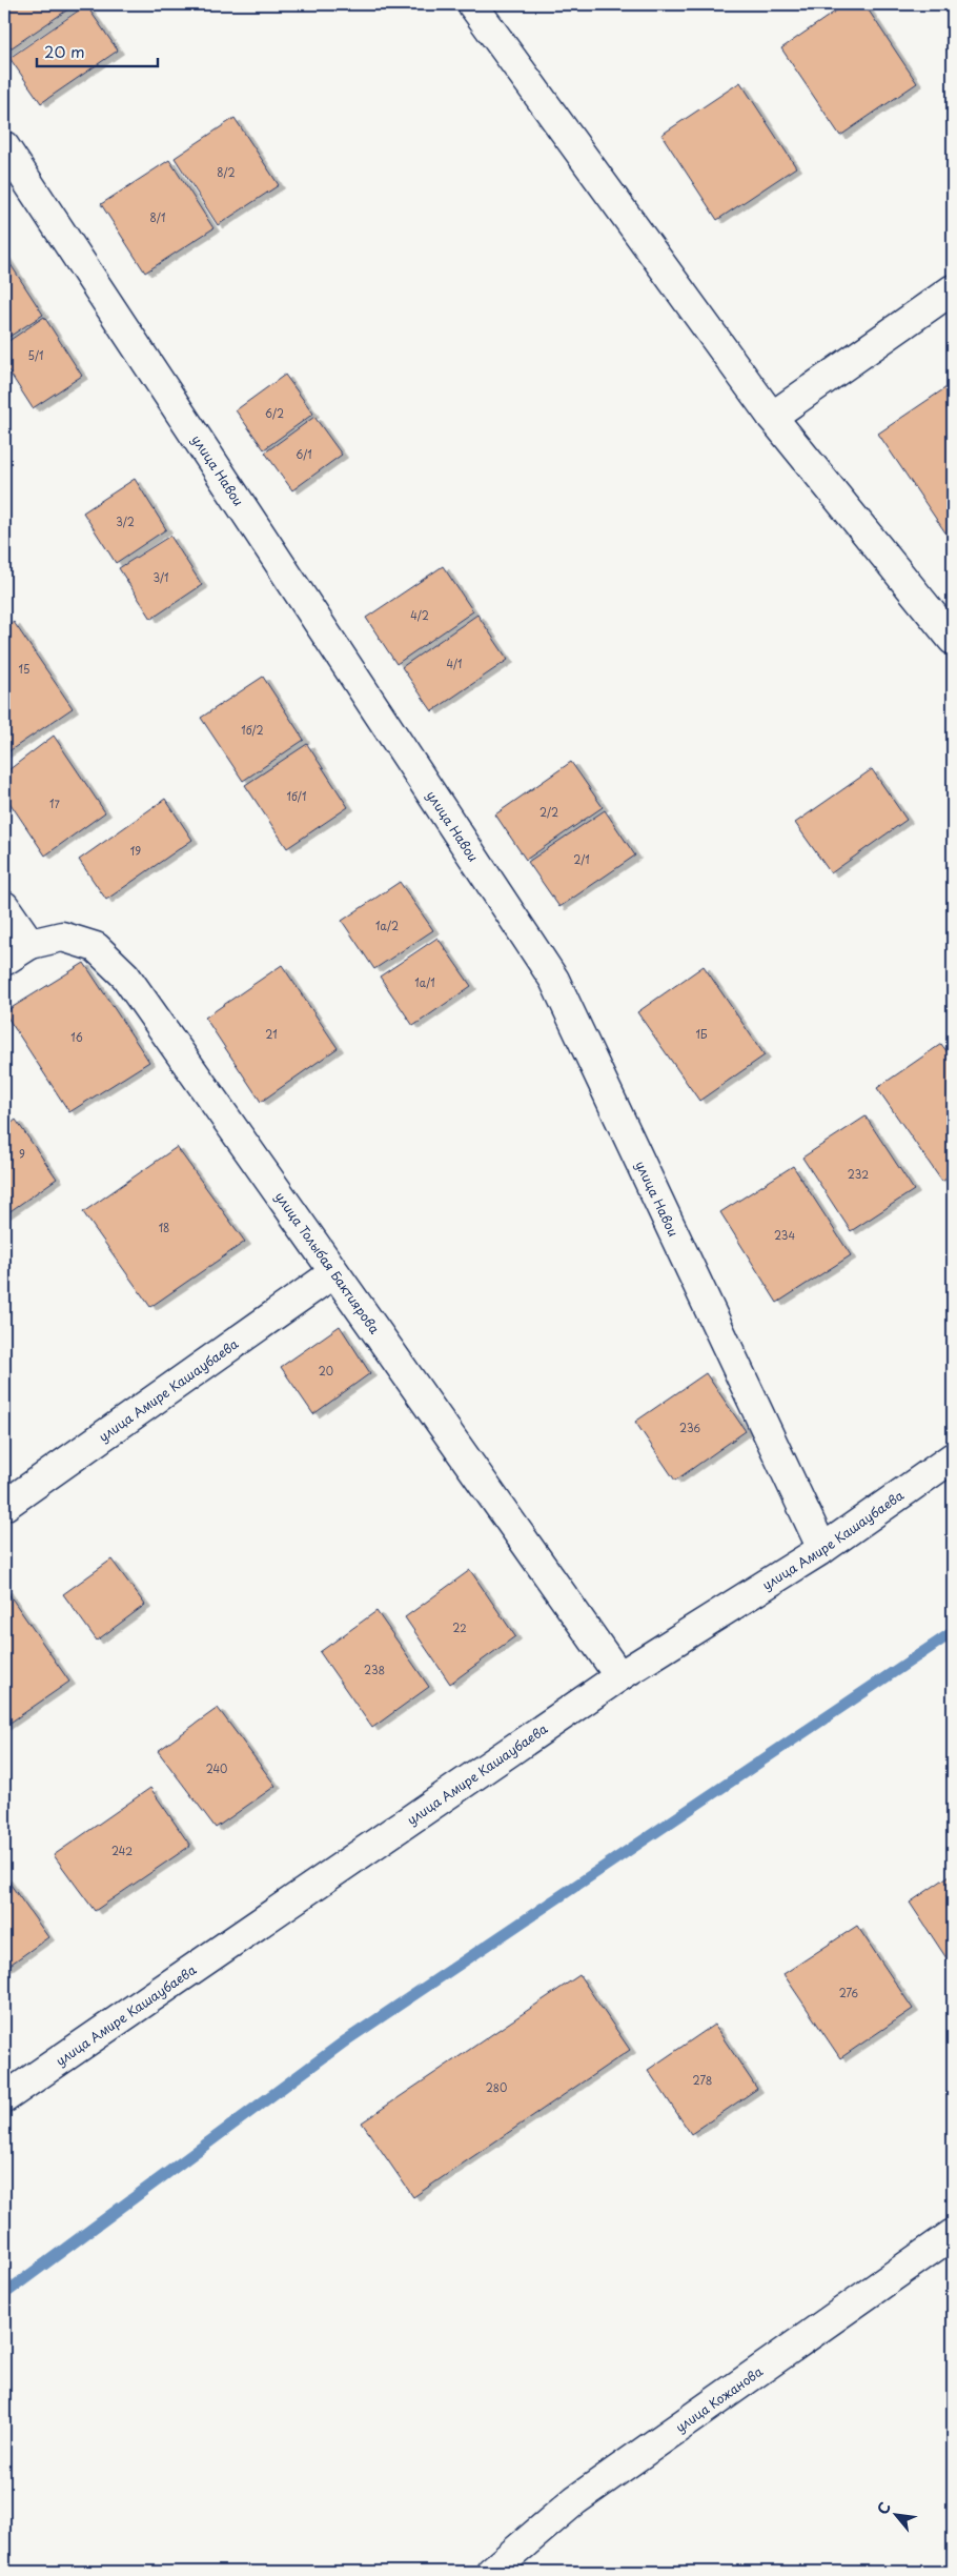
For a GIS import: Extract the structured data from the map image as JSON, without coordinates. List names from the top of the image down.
{
  "streets": {
    "street": [
      "улица Навои",
      "улица Толыбая Бактиярова",
      "улица Амире Кашаубаева",
      "улица Кожанова"
    ]
  },
  "crossings": [
    ["улица Навои", "улица Амире Кашаубаева"],
    ["улица Толыбая Бактиярова", "улица Амире Кашаубаева"]
  ],
  "house_numbers": [
    "8/2",
    "8/1",
    "5/1",
    "6/2",
    "6/1",
    "3/2",
    "3/1",
    "4/2",
    "4/1",
    "15",
    "1б/2",
    "1б/1",
    "17",
    "2/2",
    "19",
    "2/1",
    "1а/2",
    "1а/1",
    "21",
    "1Б",
    "16",
    "9",
    "232",
    "18",
    "234",
    "20",
    "236",
    "22",
    "238",
    "240",
    "242",
    "276",
    "278",
    "280"
  ],
  "scale_bar": "20 m",
  "north": "top left"
}
